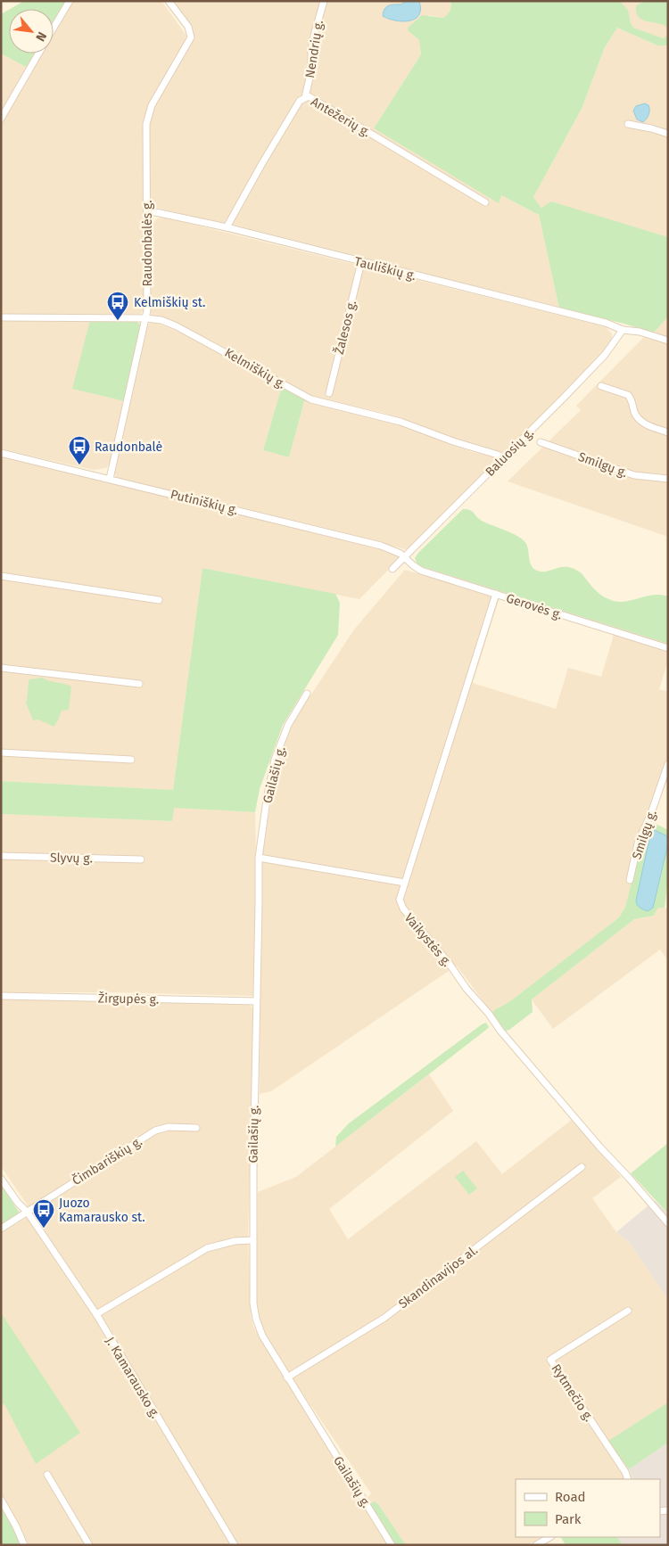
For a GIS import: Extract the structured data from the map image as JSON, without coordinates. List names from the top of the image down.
{
  "streets": {
    "street": [
      "Nendrių g.",
      "Antežerių g.",
      "Raudonbalės g.",
      "Tauliškių g.",
      "Žalesos g.",
      "Kelmiškių g.",
      "Baluosių g.",
      "Smilgų g.",
      "Putiniškių g.",
      "Gerovės g.",
      "Gailašių g.",
      "Slyvų g.",
      "Vaikystės g.",
      "Žirgupės g.",
      "Čimbariškių g.",
      "Skandinavijos al.",
      "J. Kamarausko g.",
      "Rytmečio g."
    ]
  },
  "crossings": [
    ["Nendrių g.", "Antežerių g."],
    ["Antežerių g.", "Tauliškių g."],
    ["Raudonbalės g.", "Tauliškių g."],
    ["Raudonbalės g.", "Kelmiškių g."],
    ["Raudonbalės g.", "Putiniškių g."],
    ["Tauliškių g.", "Žalesos g."],
    ["Tauliškių g.", "Baluosių g."],
    ["Kelmiškių g.", "Baluosių g."],
    ["Baluosių g.", "Putiniškių g."],
    ["Baluosių g.", "Gerovės g."],
    ["Putiniškių g.", "Gerovės g."],
    ["Gerovės g.", "Vaikystės g."],
    ["Gailašių g.", "Žirgupės g."],
    ["Gailašių g.", "Skandinavijos al."],
    ["Čimbariškių g.", "J. Kamarausko g."]
  ],
  "places": {
    "bus stop": ["Kelmiškių st.", "Raudonbalė", "Juozo Kamarausko st."]
  },
  "legend": ["Road", "Park"],
  "north": "bottom right"
}
